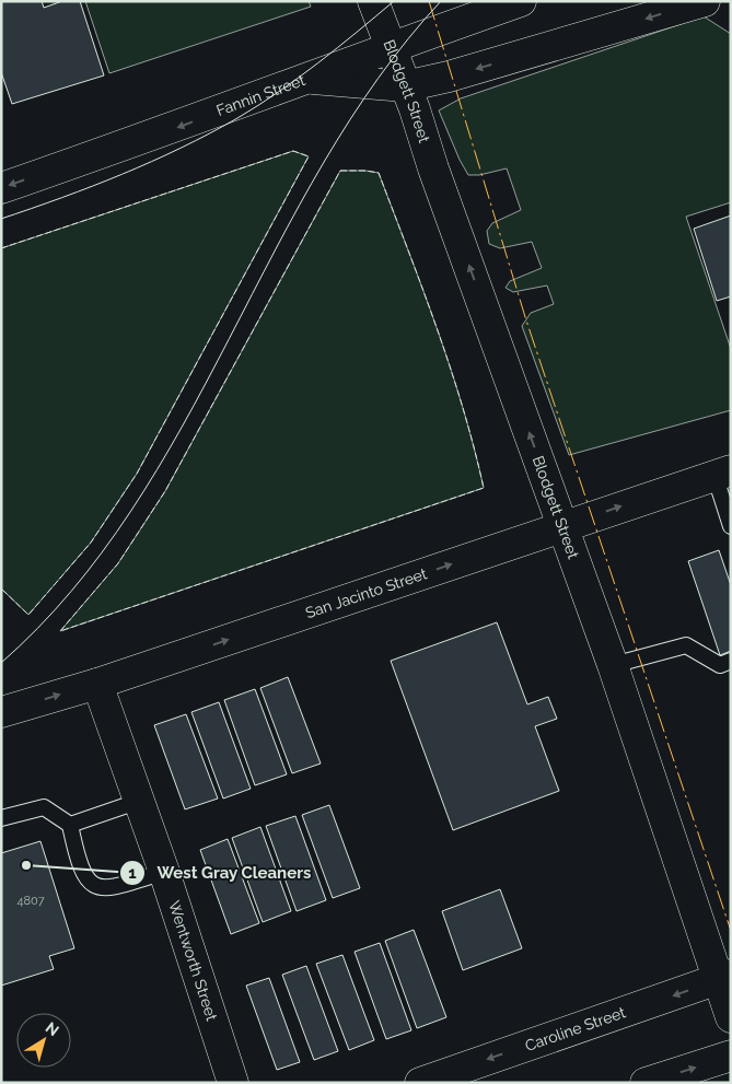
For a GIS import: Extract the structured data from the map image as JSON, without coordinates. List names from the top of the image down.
{
  "streets": {
    "main road": [
      "Blodgett Street",
      "Fannin Street",
      "San Jacinto Street",
      "Wentworth Street",
      "Caroline Street"
    ]
  },
  "crossings": [
    ["Blodgett Street", "Fannin Street"],
    ["Blodgett Street", "San Jacinto Street"],
    ["Blodgett Street", "Caroline Street"],
    ["San Jacinto Street", "Wentworth Street"]
  ],
  "one_way": [
    "Blodgett Street",
    "Fannin Street",
    "San Jacinto Street",
    "Caroline Street"
  ],
  "places": ["West Gray Cleaners"],
  "house_numbers": ["4807"],
  "north": "top right"
}
